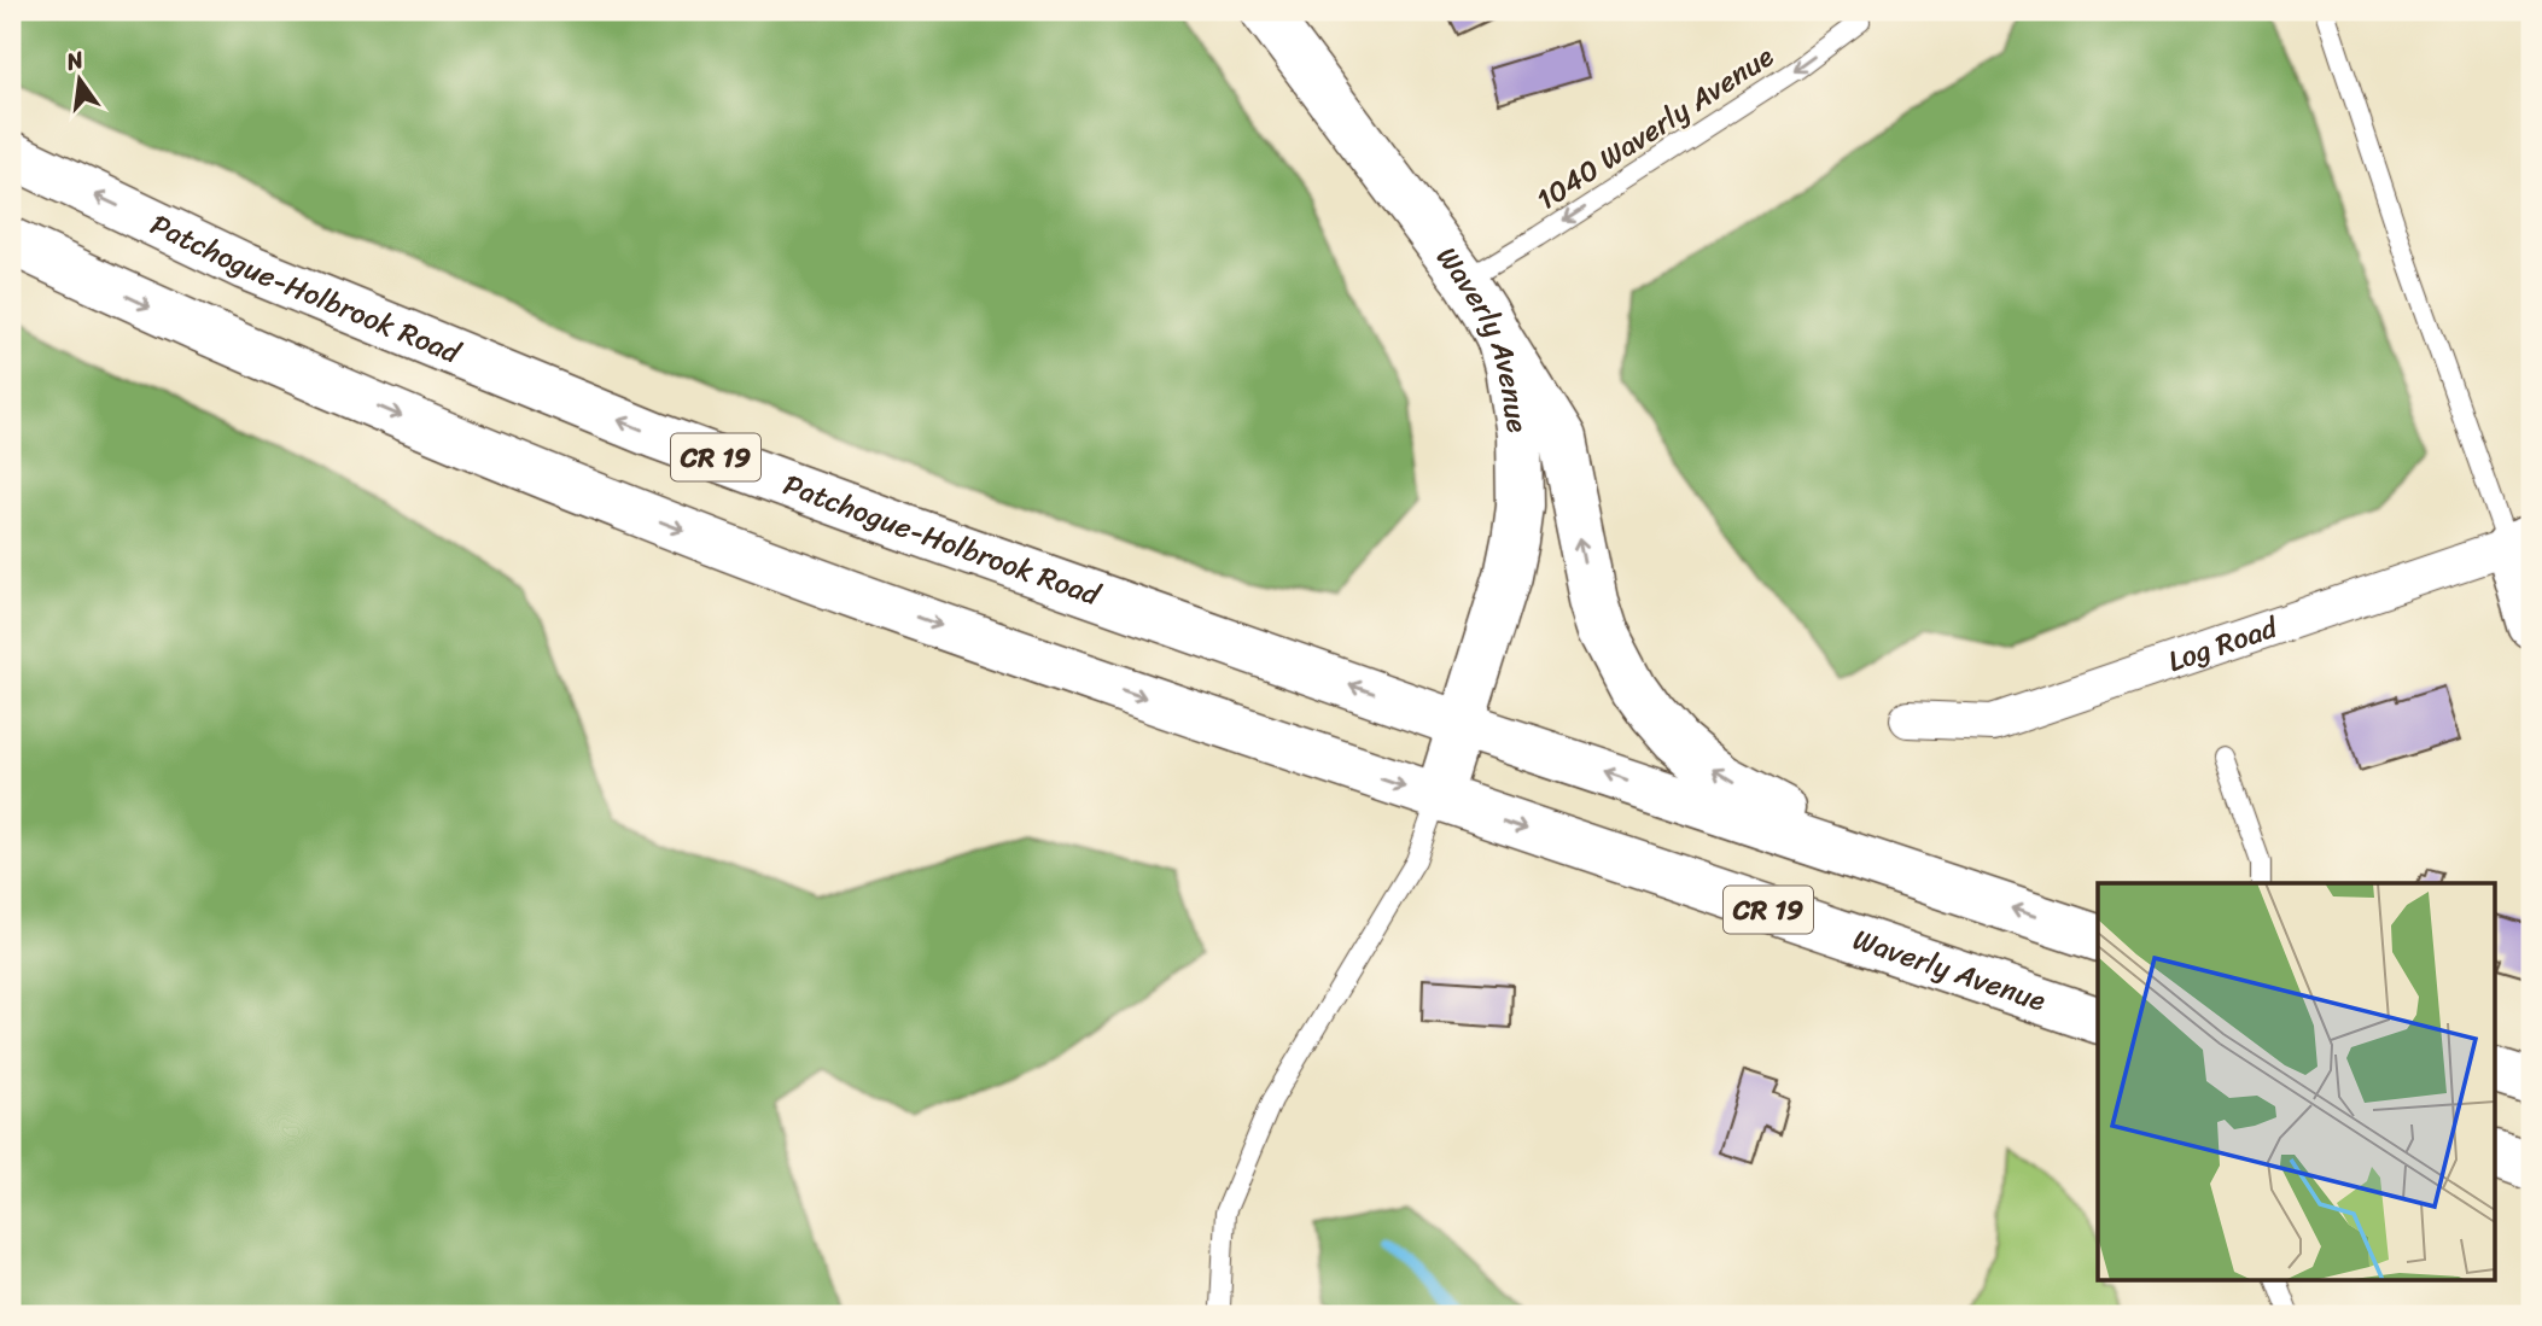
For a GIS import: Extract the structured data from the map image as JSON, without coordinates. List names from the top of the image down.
{
  "streets": {
    "main road": ["Patchogue-Holbrook Road", "Waverly Avenue", "CR 19"],
    "street": ["Log Road"],
    "lane": ["1040 Waverly Avenue"]
  },
  "crossings": [
    ["1040 Waverly Avenue", "Waverly Avenue"],
    ["Patchogue-Holbrook Road", "Waverly Avenue"],
    ["Patchogue-Holbrook Road", "CR 19"],
    ["Waverly Avenue", "CR 19"]
  ],
  "one_way": ["1040 Waverly Avenue"],
  "north": "top"
}
